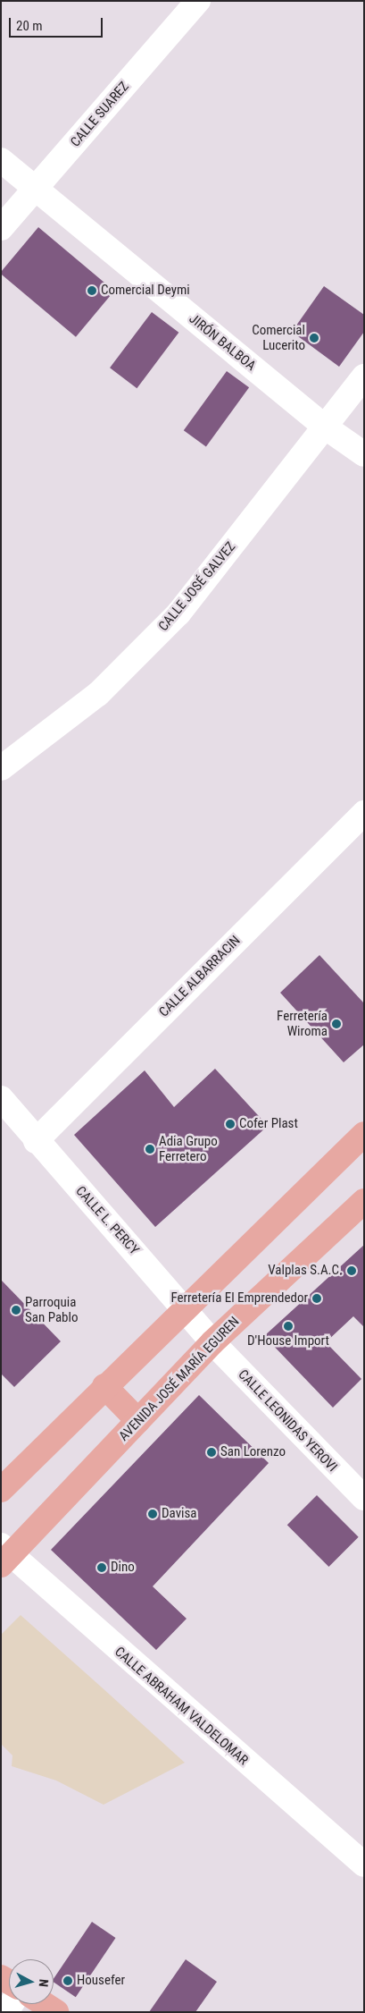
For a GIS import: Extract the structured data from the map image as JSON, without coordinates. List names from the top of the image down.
{
  "streets": {
    "main road": ["AVENIDA JOSÉ MARÍA EGUREN"],
    "street": [
      "CALLE SUAREZ",
      "JIRÓN BALBOA",
      "CALLE JOSÉ GALVEZ",
      "CALLE ALBARRACIN",
      "CALLE L. PERCY",
      "CALLE LEONIDAS YEROVI",
      "CALLE ABRAHAM VALDELOMAR"
    ]
  },
  "crossings": [
    ["CALLE SUAREZ", "JIRÓN BALBOA"],
    ["JIRÓN BALBOA", "CALLE JOSÉ GALVEZ"],
    ["CALLE ALBARRACIN", "CALLE L. PERCY"],
    ["CALLE L. PERCY", "AVENIDA JOSÉ MARÍA EGUREN"],
    ["CALLE L. PERCY", "CALLE LEONIDAS YEROVI"],
    ["AVENIDA JOSÉ MARÍA EGUREN", "CALLE LEONIDAS YEROVI"],
    ["AVENIDA JOSÉ MARÍA EGUREN", "CALLE ABRAHAM VALDELOMAR"]
  ],
  "places": [
    "Comercial Deymi",
    "Comercial Lucerito",
    "Ferretería Wiroma",
    "Cofer Plast",
    "Adia Grupo Ferretero",
    "Valplas S.A.C.",
    "Ferretería El Emprendedor",
    "Parroquia San Pablo",
    "D'House Import",
    "San Lorenzo",
    "Davisa",
    "Dino",
    "Housefer"
  ],
  "scale_bar": "20 m",
  "north": "right"
}
